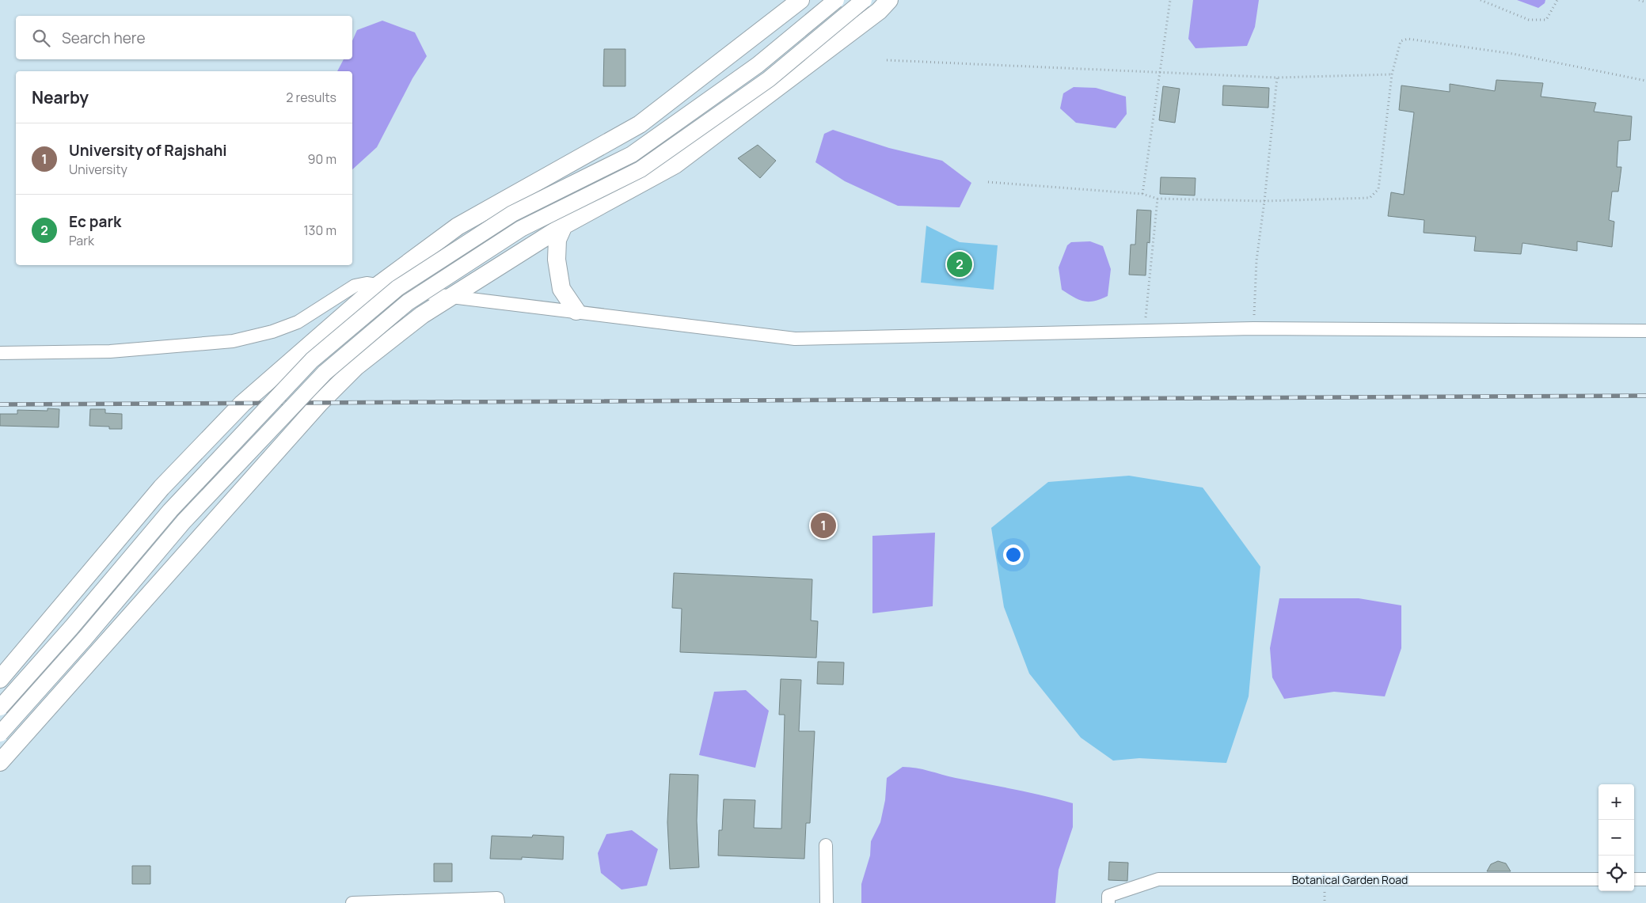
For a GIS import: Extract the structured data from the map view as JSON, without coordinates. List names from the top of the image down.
{
  "streets": {
    "street": ["Botanical Garden Road"]
  },
  "page": {
    "search": "Search here",
    "heading": ["Nearby", "2 results"],
    "list": [
      {
        "mark": "1",
        "name": "University of Rajshahi",
        "note": "University",
        "value": "90 m"
      },
      {
        "mark": "2",
        "name": "Ec park",
        "note": "Park",
        "value": "130 m"
      }
    ],
    "pins": ["2", "1"],
    "map_buttons": ["+", "−"]
  }
}
